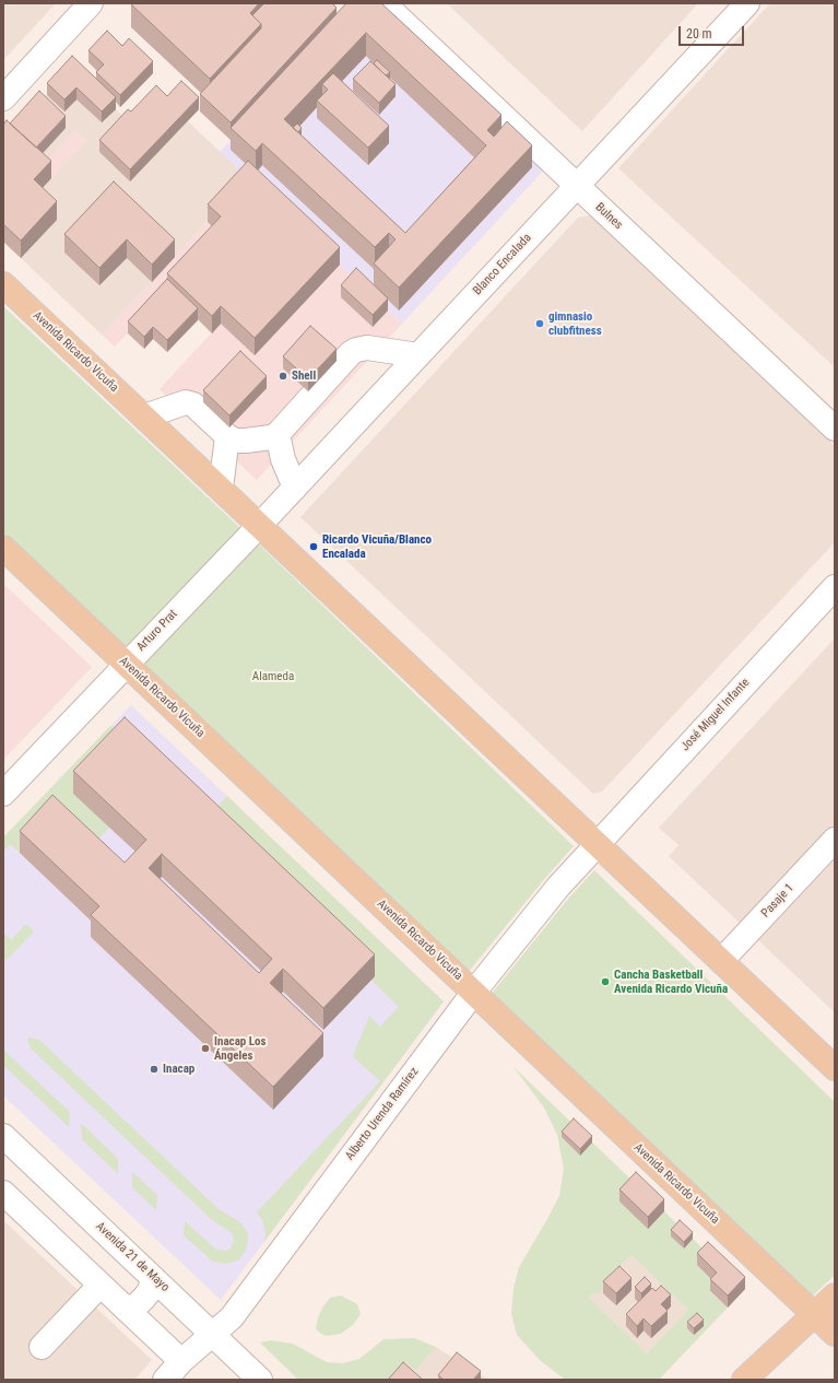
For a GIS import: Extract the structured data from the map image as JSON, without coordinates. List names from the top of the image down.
{
  "streets": {
    "main road": ["Avenida Ricardo Vicuña"],
    "street": [
      "Bulnes",
      "Blanco Encalada",
      "Arturo Prat",
      "José Miguel Infante",
      "Pasaje 1",
      "Alberto Urenda Ramírez",
      "Avenida 21 de Mayo"
    ]
  },
  "crossings": [
    ["Bulnes", "Blanco Encalada"],
    ["Blanco Encalada", "Avenida Ricardo Vicuña"],
    ["Blanco Encalada", "Arturo Prat"],
    ["Avenida Ricardo Vicuña", "Arturo Prat"],
    ["Avenida Ricardo Vicuña", "José Miguel Infante"],
    ["Avenida Ricardo Vicuña", "Pasaje 1"],
    ["Avenida Ricardo Vicuña", "Alberto Urenda Ramírez"],
    ["José Miguel Infante", "Alberto Urenda Ramírez"],
    ["Alberto Urenda Ramírez", "Avenida 21 de Mayo"]
  ],
  "parks": ["Alameda"],
  "places": [
    "gimnasio clubfitness",
    "Shell",
    "Ricardo Vicuña/Blanco Encalada",
    "Cancha Basketball Avenida Ricardo Vicuña",
    "Inacap Los Ángeles",
    "Inacap"
  ],
  "scale_bar": "20 m"
}
